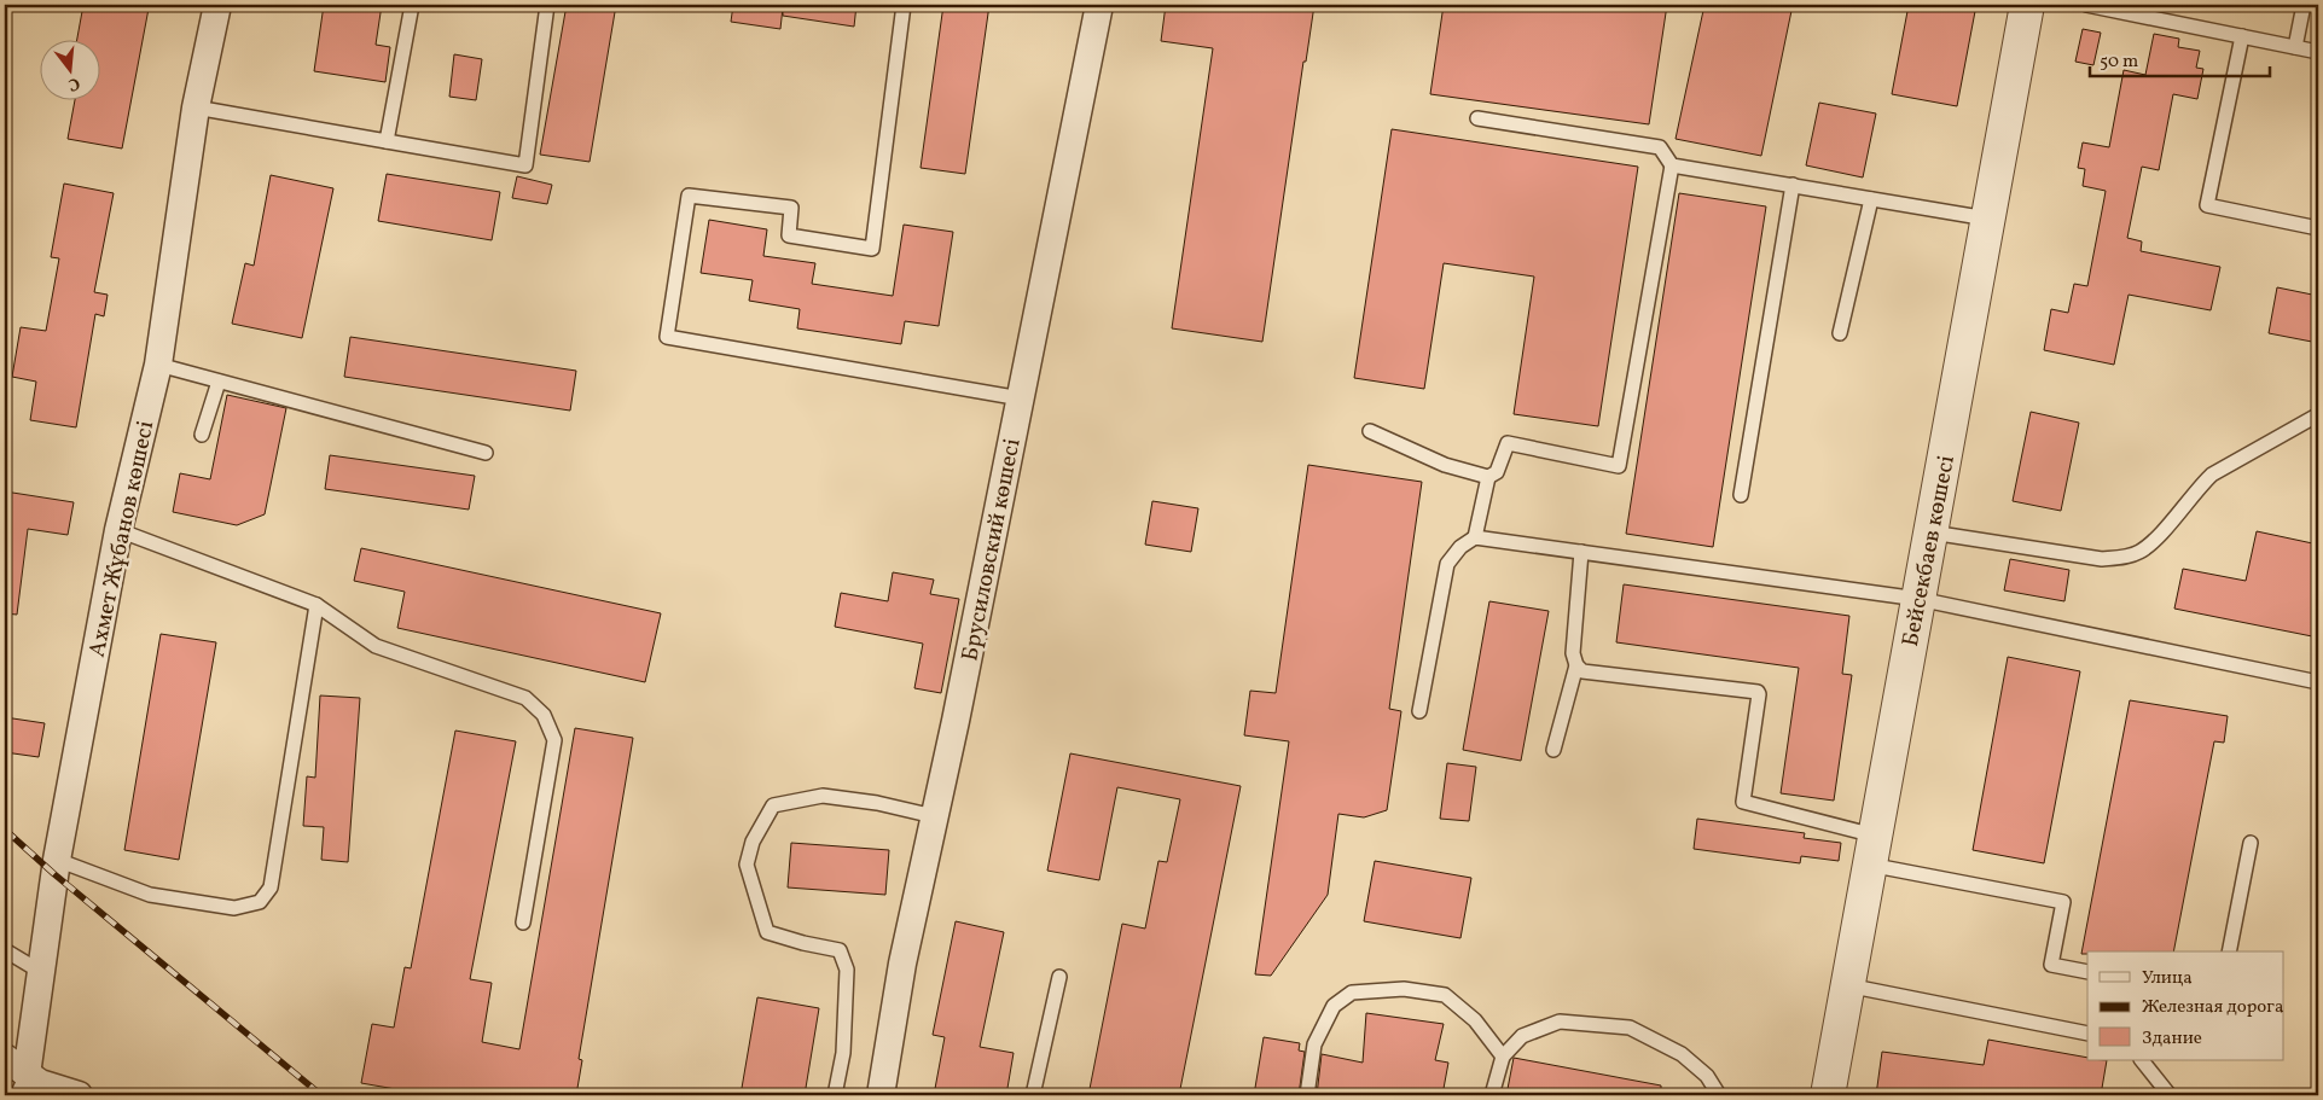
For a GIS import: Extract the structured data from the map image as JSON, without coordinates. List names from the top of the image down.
{
  "streets": {
    "street": ["Ахмет Жұбанов көшесі", "Брусиловский көшесі", "Бейсекбаев көшесі"]
  },
  "legend": ["Улица", "Железная дорога", "Здание"],
  "scale_bar": "50 m",
  "north": "bottom"
}
